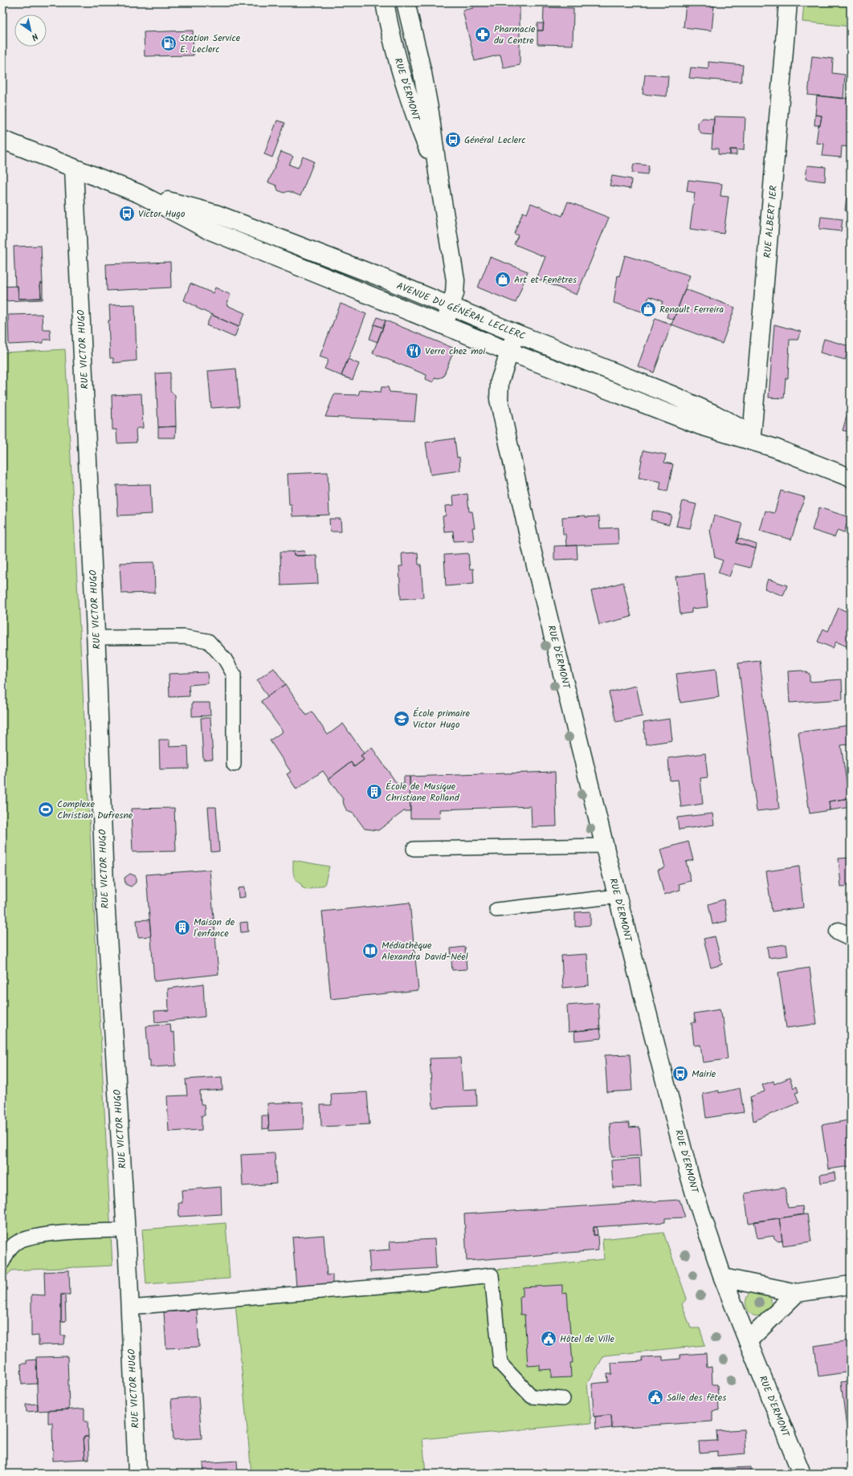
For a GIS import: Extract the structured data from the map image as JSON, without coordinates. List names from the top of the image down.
{
  "streets": {
    "street": [
      "RUE D'ERMONT",
      "RUE ALBERT 1ER",
      "AVENUE DU GÉNÉRAL LECLERC",
      "RUE VICTOR HUGO"
    ]
  },
  "crossings": [
    ["RUE D'ERMONT", "AVENUE DU GÉNÉRAL LECLERC"],
    ["RUE ALBERT 1ER", "AVENUE DU GÉNÉRAL LECLERC"],
    ["AVENUE DU GÉNÉRAL LECLERC", "RUE VICTOR HUGO"]
  ],
  "places": {
    "pharmacy": ["Pharmacie du Centre"],
    "fuel station": ["Station Service E. Leclerc"],
    "bus stop": ["Général Leclerc", "Victor Hugo", "Mairie"],
    "shop": ["Art et Fenêtres", "Renault Ferreira"],
    "restaurant": ["Verre chez moi"],
    "school or university": ["École primaire Victor Hugo"],
    "building": ["École de Musique Christiane Rolland", "Maison de l'enfance"],
    "sports": ["Complexe Christian Dufresne"],
    "library": ["Médiathèque Alexandra David-Néel"],
    "public building": ["Hôtel de Ville", "Salle des fêtes"]
  },
  "north": "bottom right"
}
